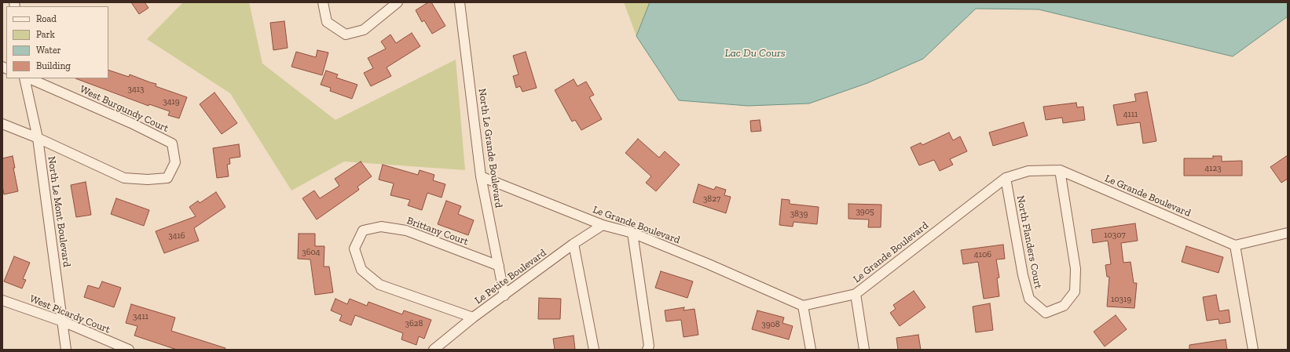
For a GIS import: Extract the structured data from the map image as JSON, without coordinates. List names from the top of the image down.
{
  "streets": {
    "street": [
      "West Burgundy Court",
      "North Le Grande Boulevard",
      "Le Grande Boulevard",
      "North Le Mont Boulevard",
      "Brittany Court",
      "North Flanders Court",
      "Le Petite Boulevard",
      "West Picardy Court"
    ]
  },
  "crossings": [
    ["West Burgundy Court", "North Le Mont Boulevard"],
    ["North Le Grande Boulevard", "Le Grande Boulevard"],
    ["North Le Grande Boulevard", "Brittany Court"],
    ["North Le Grande Boulevard", "Le Petite Boulevard"],
    ["Le Grande Boulevard", "North Flanders Court"],
    ["Le Grande Boulevard", "Le Petite Boulevard"],
    ["North Le Mont Boulevard", "West Picardy Court"],
    ["Brittany Court", "Le Petite Boulevard"]
  ],
  "water": ["Lac Du Cours"],
  "house_numbers": [
    "3413",
    "3419",
    "4111",
    "4123",
    "3827",
    "3905",
    "3839",
    "10307",
    "3416",
    "3604",
    "4106",
    "10319",
    "3411",
    "3628",
    "3908"
  ],
  "legend": [
    "Road",
    "Park",
    "Water",
    "Building"
  ]
}
